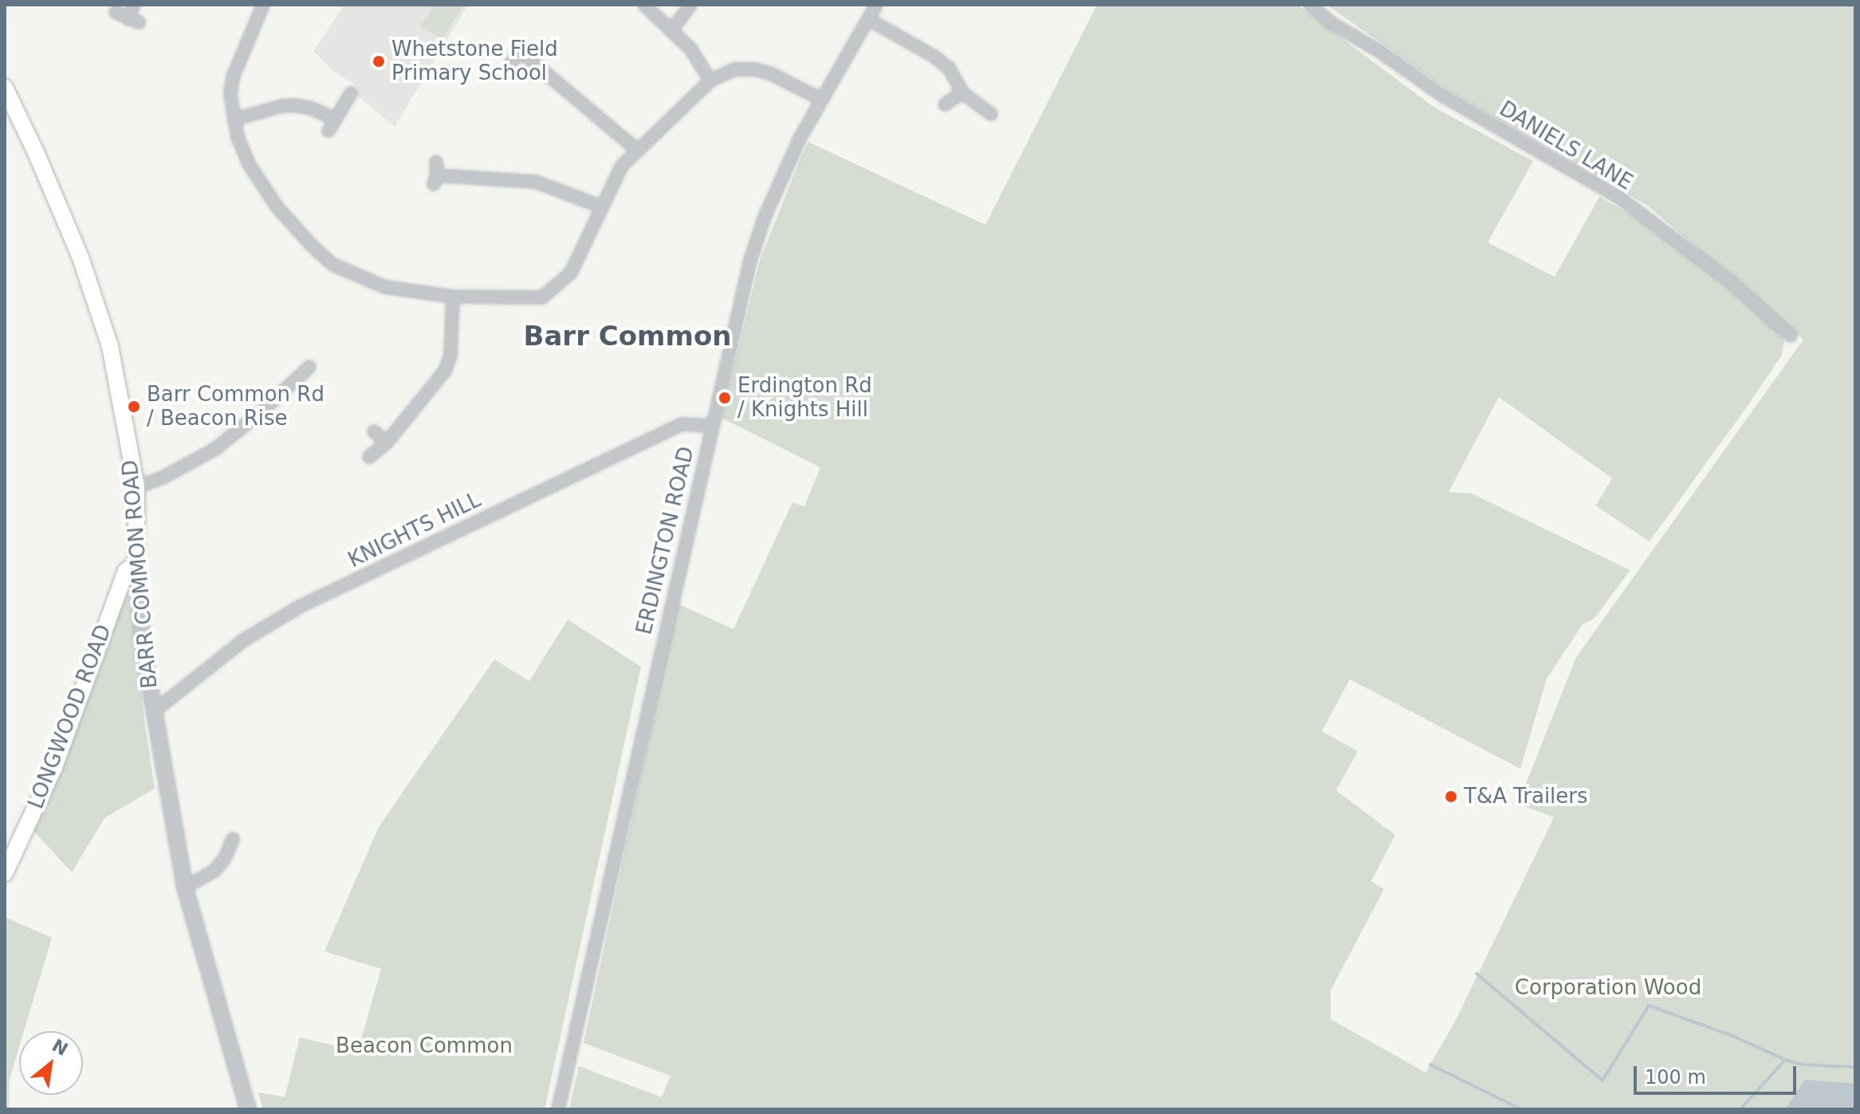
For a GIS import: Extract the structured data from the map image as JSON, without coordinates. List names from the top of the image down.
{
  "streets": {
    "main road": ["BARR COMMON ROAD", "LONGWOOD ROAD"],
    "street": ["DANIELS LANE", "KNIGHTS HILL", "ERDINGTON ROAD"]
  },
  "crossings": [
    ["KNIGHTS HILL", "ERDINGTON ROAD"],
    ["KNIGHTS HILL", "BARR COMMON ROAD"],
    ["BARR COMMON ROAD", "LONGWOOD ROAD"]
  ],
  "districts": ["Barr Common"],
  "parks": ["Corporation Wood", "Beacon Common"],
  "places": [
    "Whetstone Field Primary School",
    "Erdington Rd / Knights Hill",
    "Barr Common Rd / Beacon Rise",
    "T&A Trailers"
  ],
  "scale_bar": "100 m",
  "north": "top right"
}
